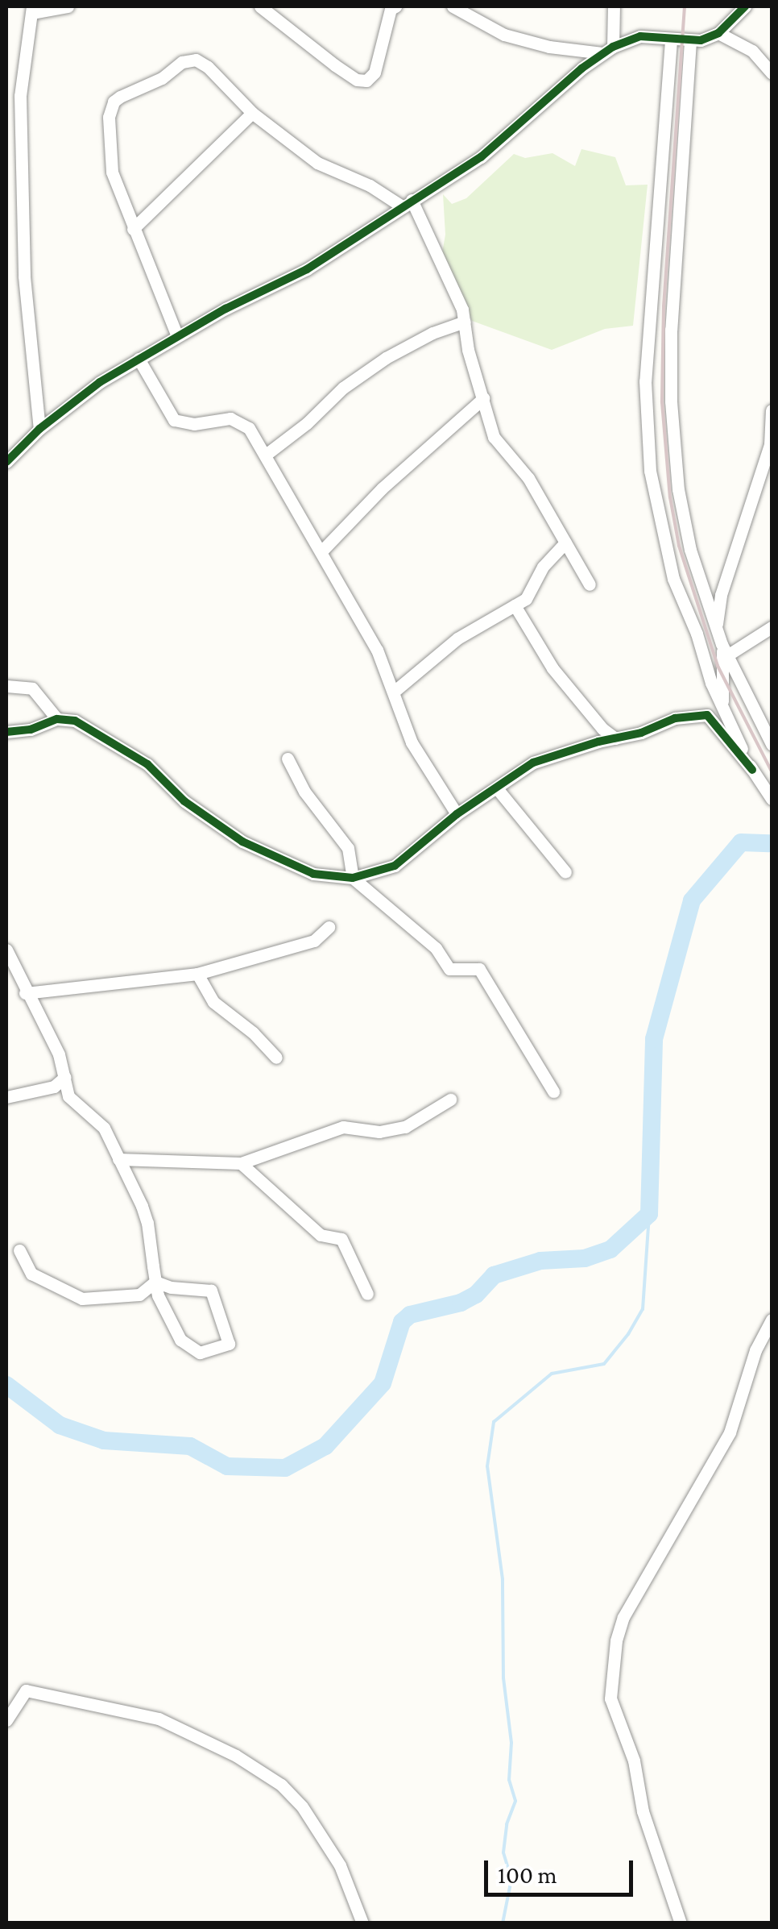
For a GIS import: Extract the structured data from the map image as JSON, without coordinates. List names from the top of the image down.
{
  "scale_bar": "100 m"
}
